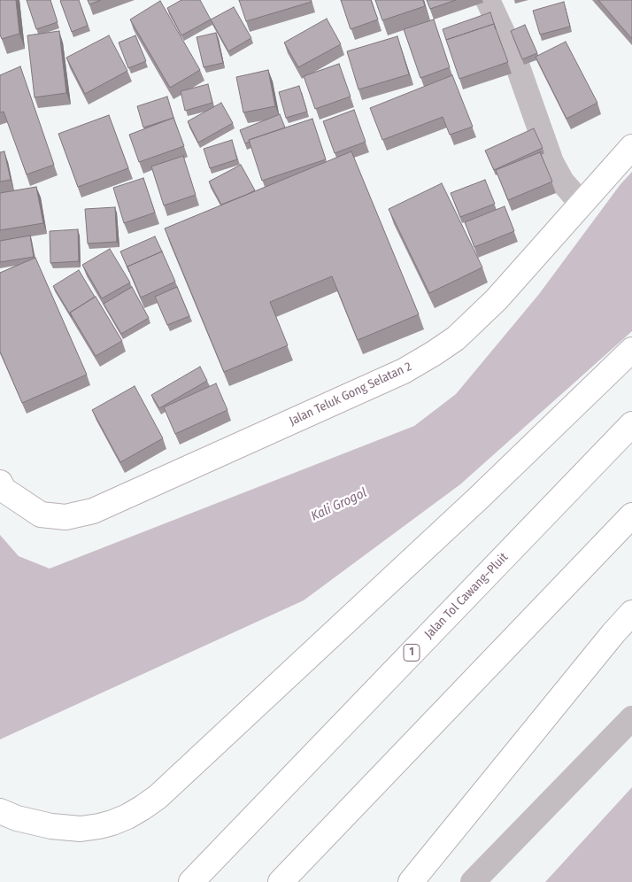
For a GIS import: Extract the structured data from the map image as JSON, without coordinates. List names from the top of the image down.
{
  "streets": {
    "main road": ["Jalan Teluk Gong Selatan 2", "Jalan Tol Cawang–Pluit", "1"]
  },
  "water": ["Kali Grogol"]
}
